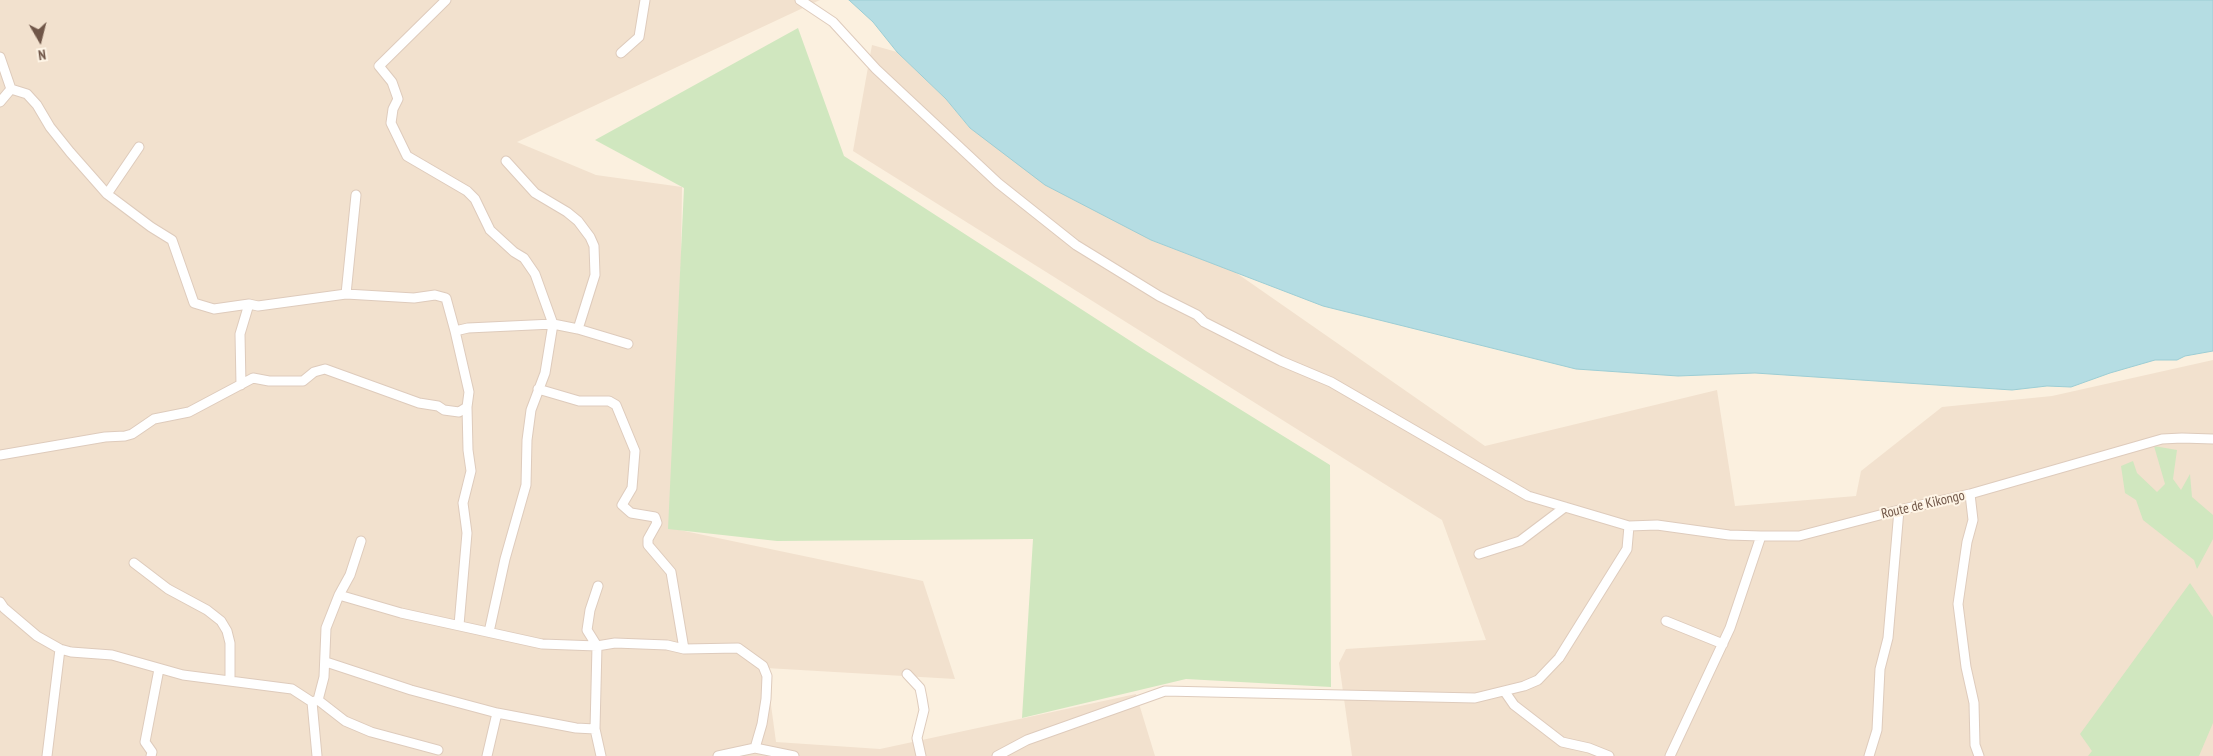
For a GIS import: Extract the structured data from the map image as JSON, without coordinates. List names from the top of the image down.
{
  "streets": {
    "street": ["Route de Kikongo"]
  },
  "north": "bottom"
}
